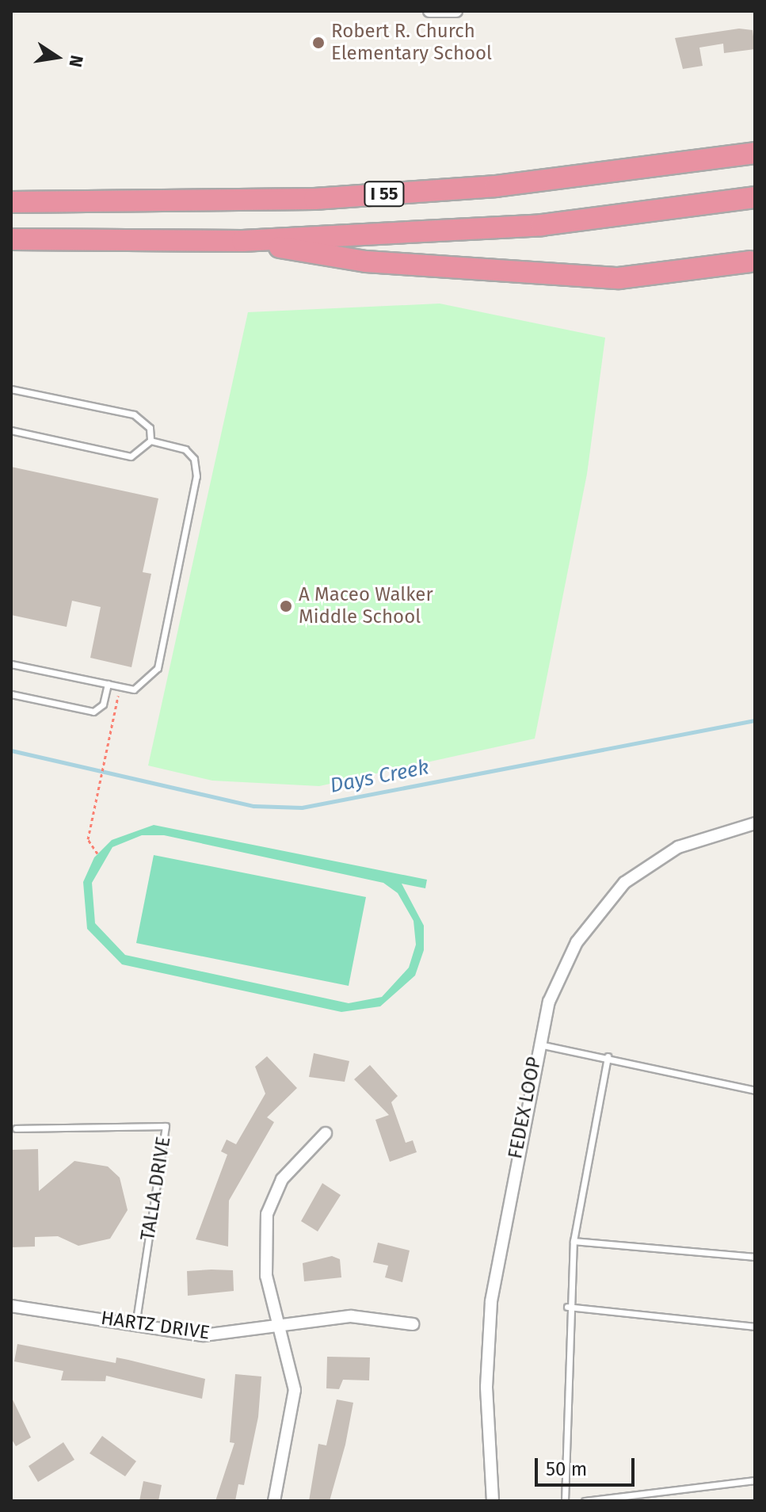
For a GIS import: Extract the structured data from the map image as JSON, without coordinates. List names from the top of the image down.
{
  "streets": {
    "highway": ["I 55"],
    "street": ["FEDEX LOOP", "HARTZ DRIVE"],
    "lane": ["TALLA DRIVE"]
  },
  "crossings": [
    ["TALLA DRIVE", "HARTZ DRIVE"]
  ],
  "water": ["Days Creek"],
  "places": ["Robert R. Church Elementary School", "A Maceo Walker Middle School"],
  "scale_bar": "50 m",
  "north": "right"
}
